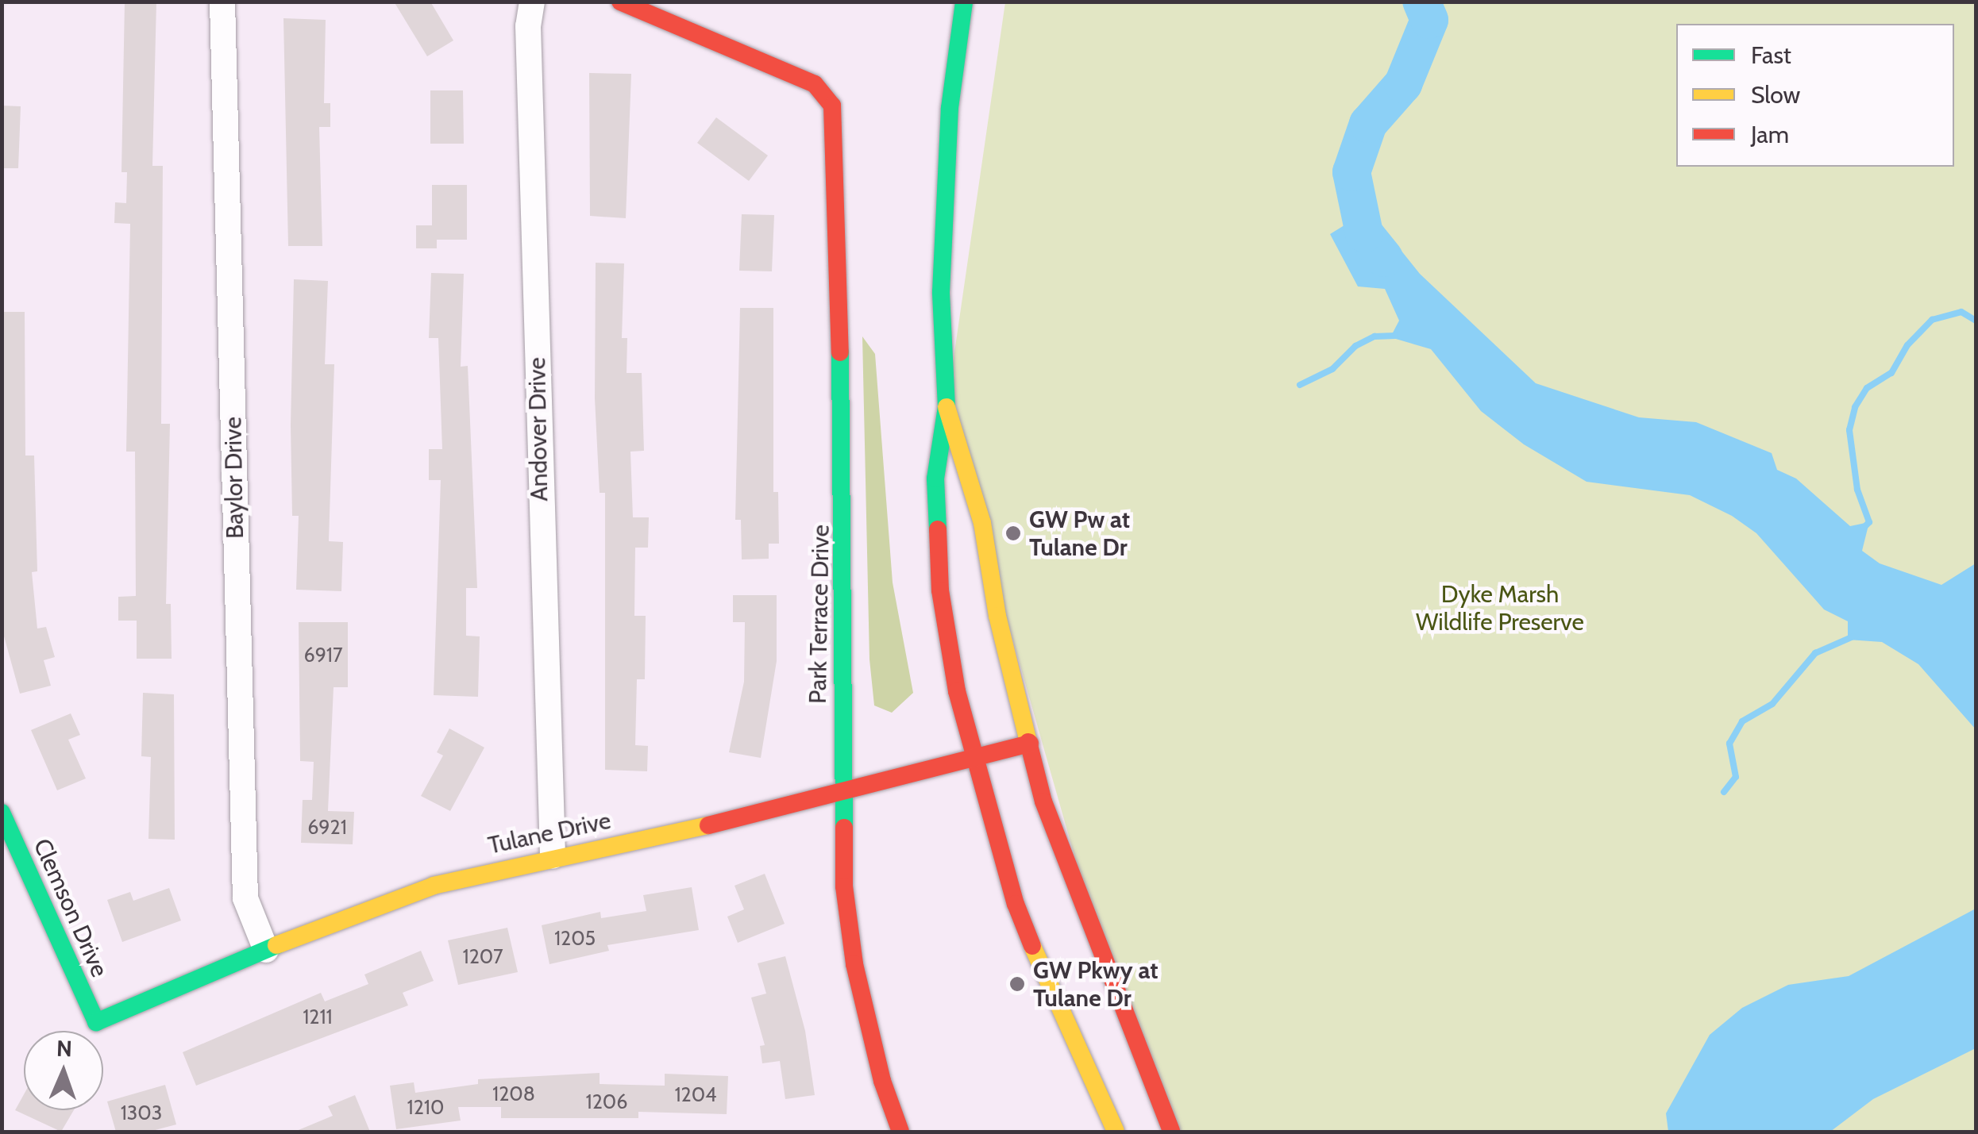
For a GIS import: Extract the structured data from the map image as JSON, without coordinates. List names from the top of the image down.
{
  "streets": {
    "street": [
      "Andover Drive",
      "Baylor Drive",
      "Park Terrace Drive",
      "Tulane Drive",
      "Clemson Drive"
    ]
  },
  "crossings": [
    ["Andover Drive", "Tulane Drive"],
    ["Baylor Drive", "Tulane Drive"],
    ["Park Terrace Drive", "Tulane Drive"],
    ["Tulane Drive", "Clemson Drive"]
  ],
  "parks": ["Dyke Marsh Wildlife Preserve"],
  "places": ["GW Pw at Tulane Dr", "GW Pkwy at Tulane Dr"],
  "house_numbers": [
    "6917",
    "6921",
    "1205",
    "1207",
    "1211",
    "1208",
    "1204",
    "1206",
    "1210",
    "1303"
  ],
  "legend": ["Fast", "Slow", "Jam"],
  "north": "top"
}
